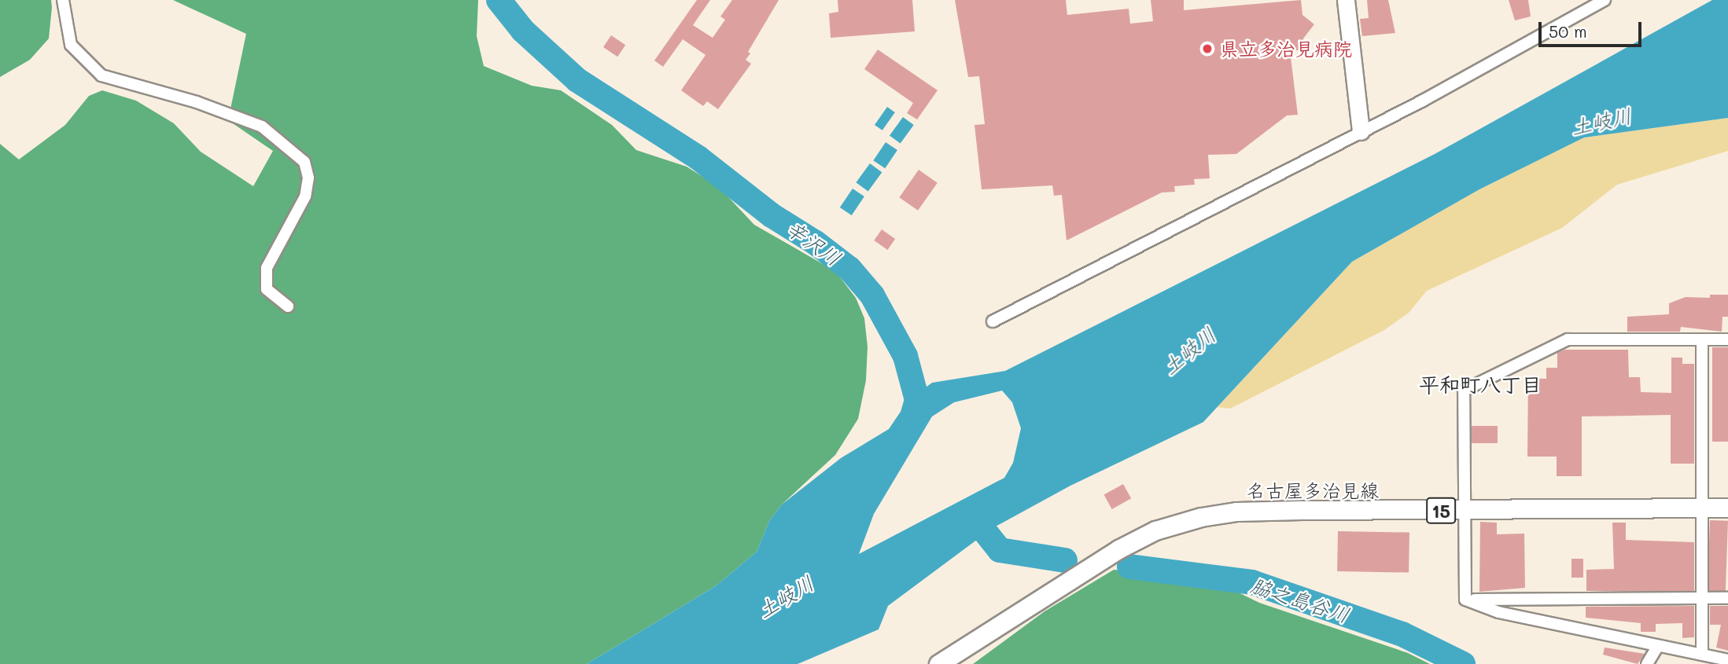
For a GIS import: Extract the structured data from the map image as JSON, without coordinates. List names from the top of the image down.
{
  "streets": {
    "main road": ["名古屋多治見線", "15"]
  },
  "districts": ["平和町八丁目"],
  "water": ["土岐川", "辛沢川", "脇之島谷川"],
  "places": ["県立多治見病院"],
  "scale_bar": "50 m"
}
